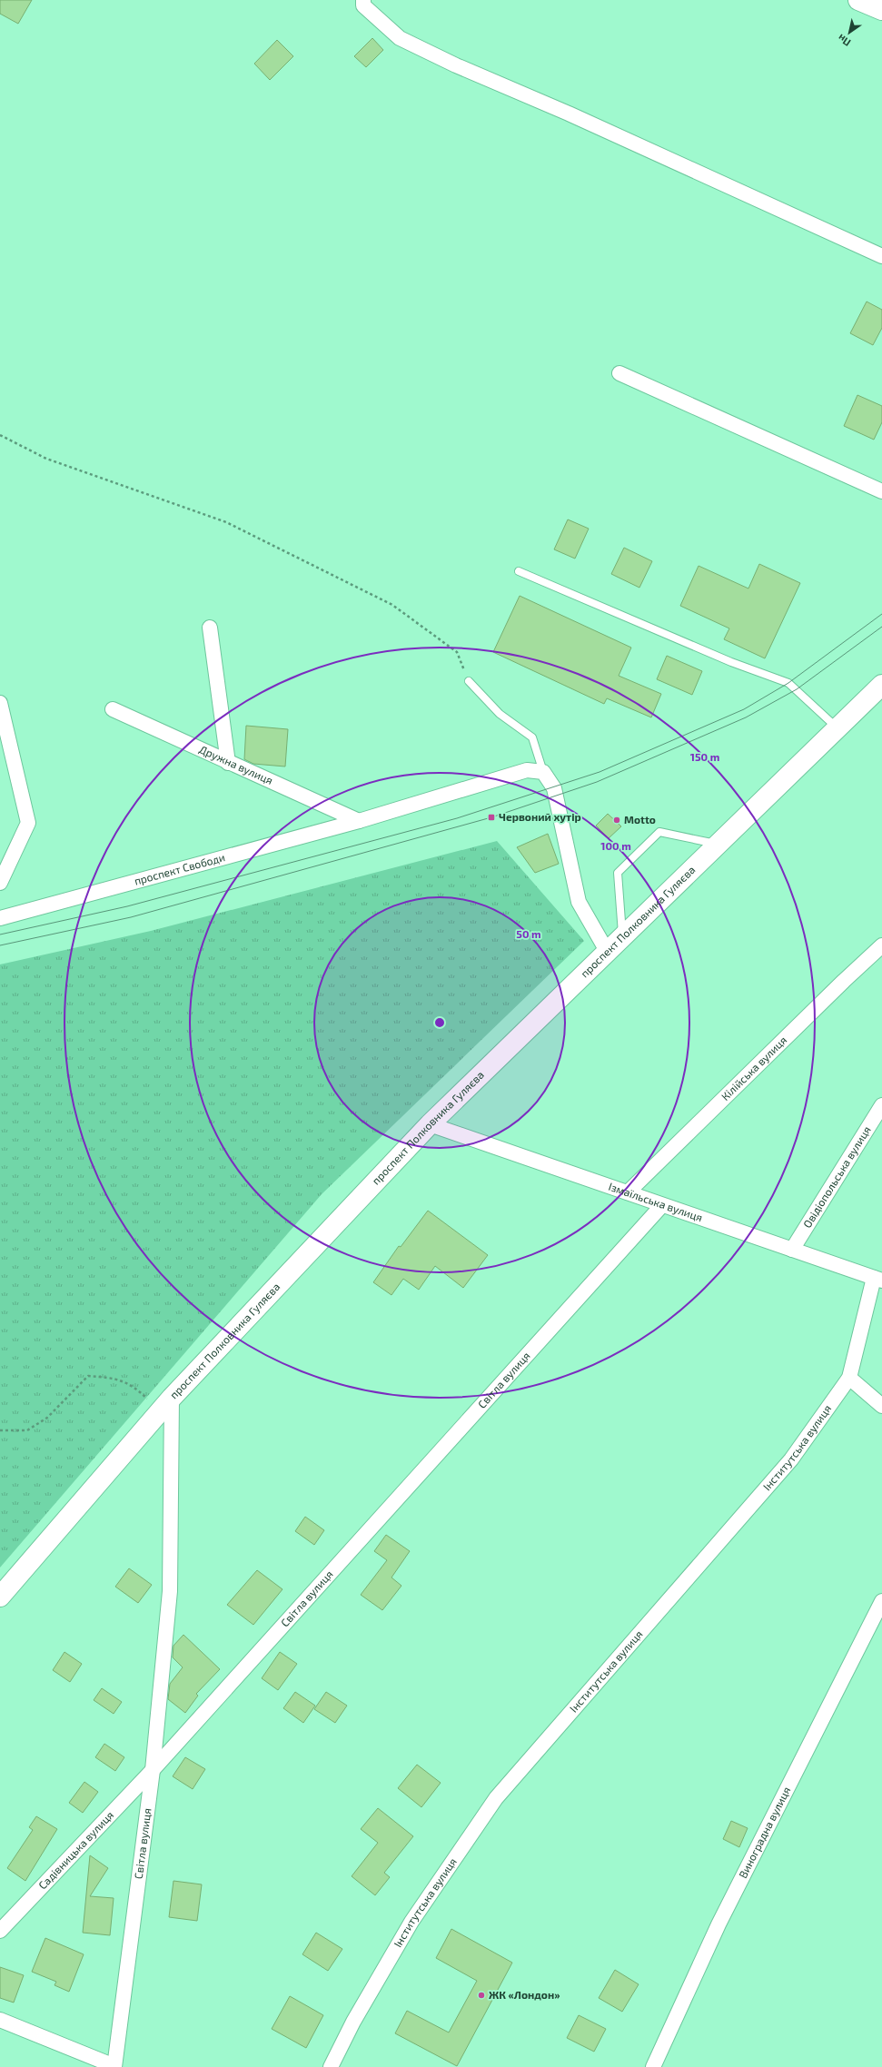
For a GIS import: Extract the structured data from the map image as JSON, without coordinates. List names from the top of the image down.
{
  "streets": {
    "main road": ["проспект Полковника Гуляєва"],
    "street": [
      "Дружна вулиця",
      "проспект Свободи",
      "Кілійська вулиця",
      "Овідіопольська вулиця",
      "Ізмаїльська вулиця",
      "Світла вулиця",
      "Інститутська вулиця",
      "Виноградна вулиця",
      "Садівницька вулиця"
    ]
  },
  "crossings": [
    ["Дружна вулиця", "проспект Свободи"],
    ["проспект Полковника Гуляєва", "Ізмаїльська вулиця"],
    ["Кілійська вулиця", "Ізмаїльська вулиця"],
    ["Овідіопольська вулиця", "Ізмаїльська вулиця"],
    ["Ізмаїльська вулиця", "Світла вулиця"],
    ["Ізмаїльська вулиця", "Інститутська вулиця"],
    ["Світла вулиця", "Садівницька вулиця"]
  ],
  "places": {
    "transit": ["Червоний хутір"],
    "other": ["Motto", "ЖК «Лондон»"]
  },
  "north": "bottom left",
  "rings": ["150 m", "100 m", "50 m"]
}
